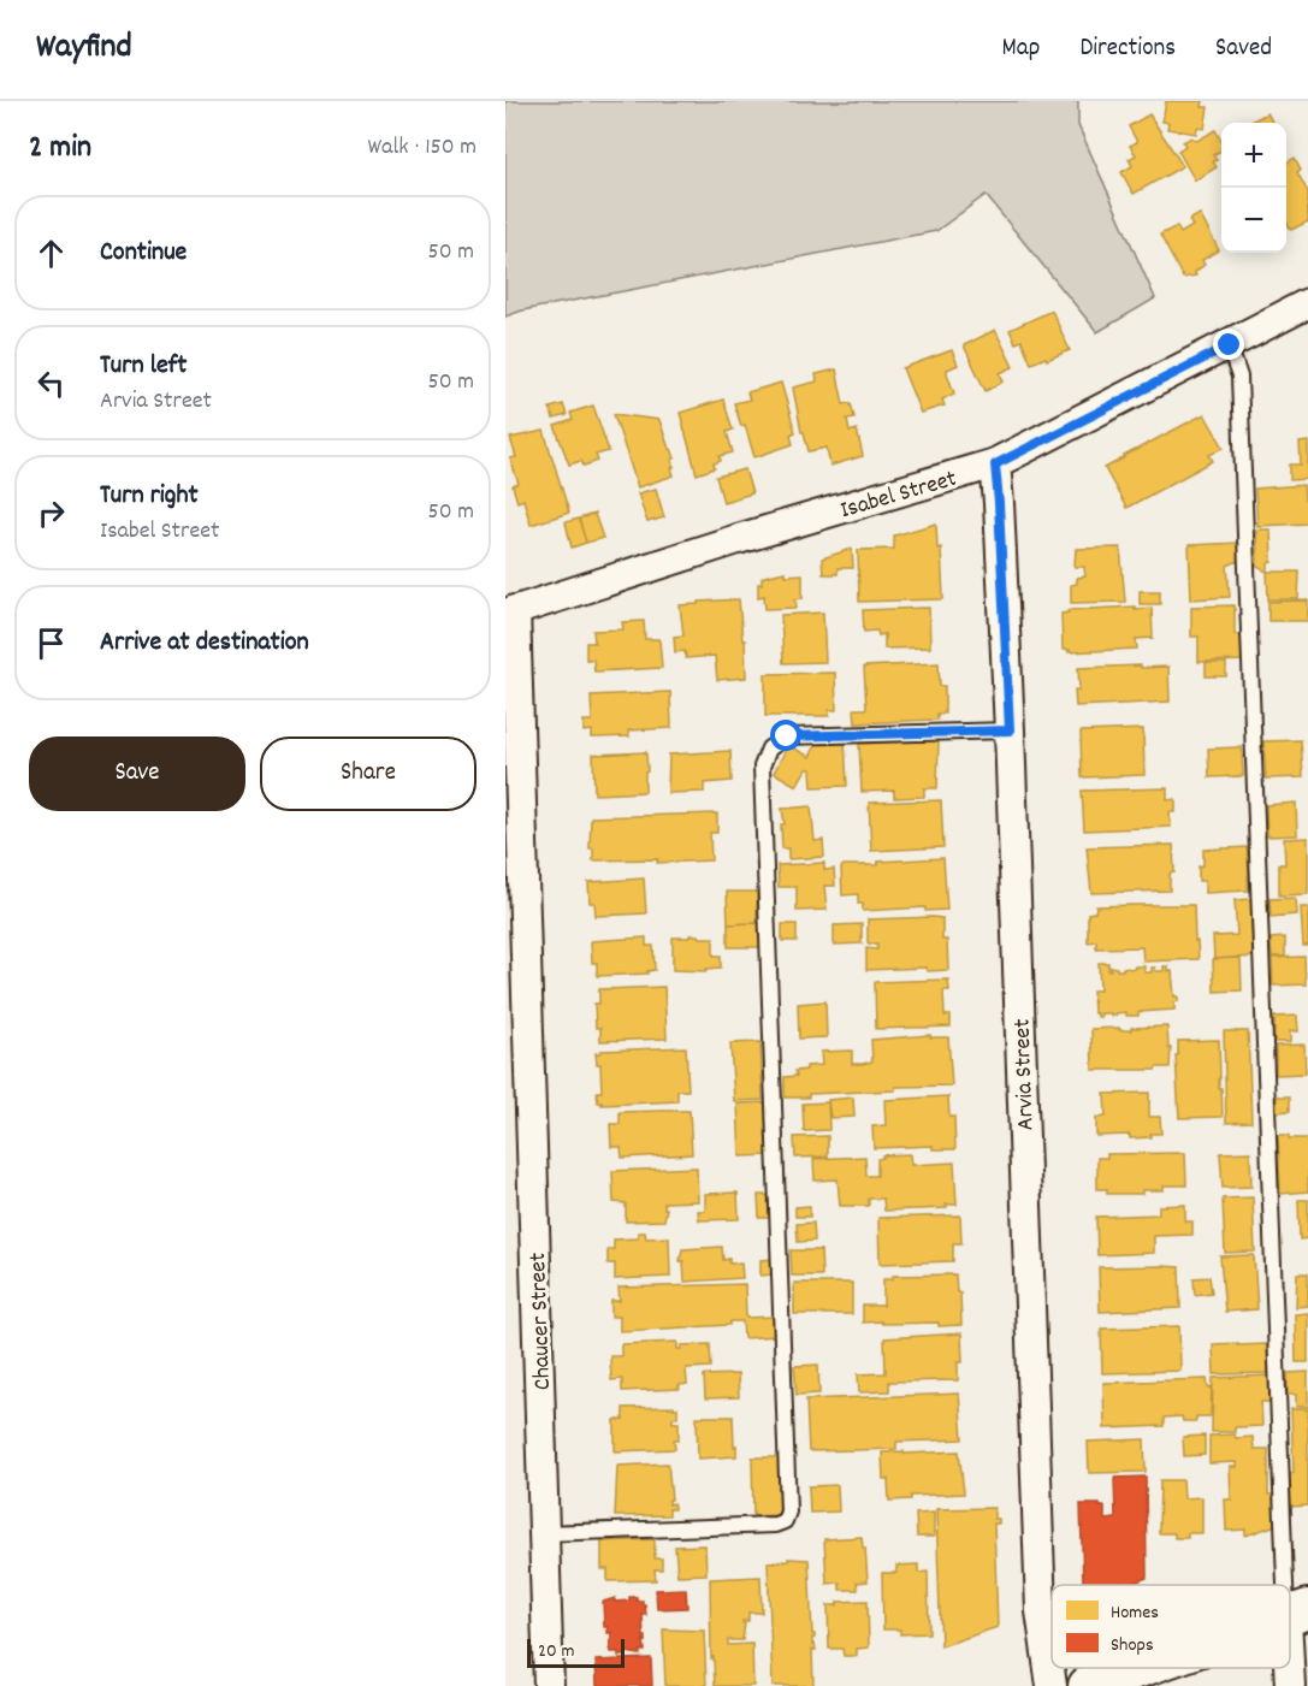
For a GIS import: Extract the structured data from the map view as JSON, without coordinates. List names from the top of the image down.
{
  "streets": {
    "street": ["Isabel Street", "Arvia Street", "Chaucer Street"]
  },
  "crossings": [
    ["Isabel Street", "Arvia Street"],
    ["Isabel Street", "Chaucer Street"]
  ],
  "legend": ["Homes", "Shops"],
  "scale_bar": "20 m",
  "page": {
    "header": "Wayfind",
    "nav": ["Map", "Directions", "Saved"],
    "heading": ["2 min", "Walk · 150 m"],
    "map_buttons": ["+", "−"],
    "list": [
      ["Continue", "50 m"],
      ["Turn left", "Arvia Street", "50 m"],
      ["Turn right", "Isabel Street", "50 m"],
      "Arrive at destination"
    ],
    "buttons": ["Save", "Share"],
    "scale": "20 m"
  }
}
